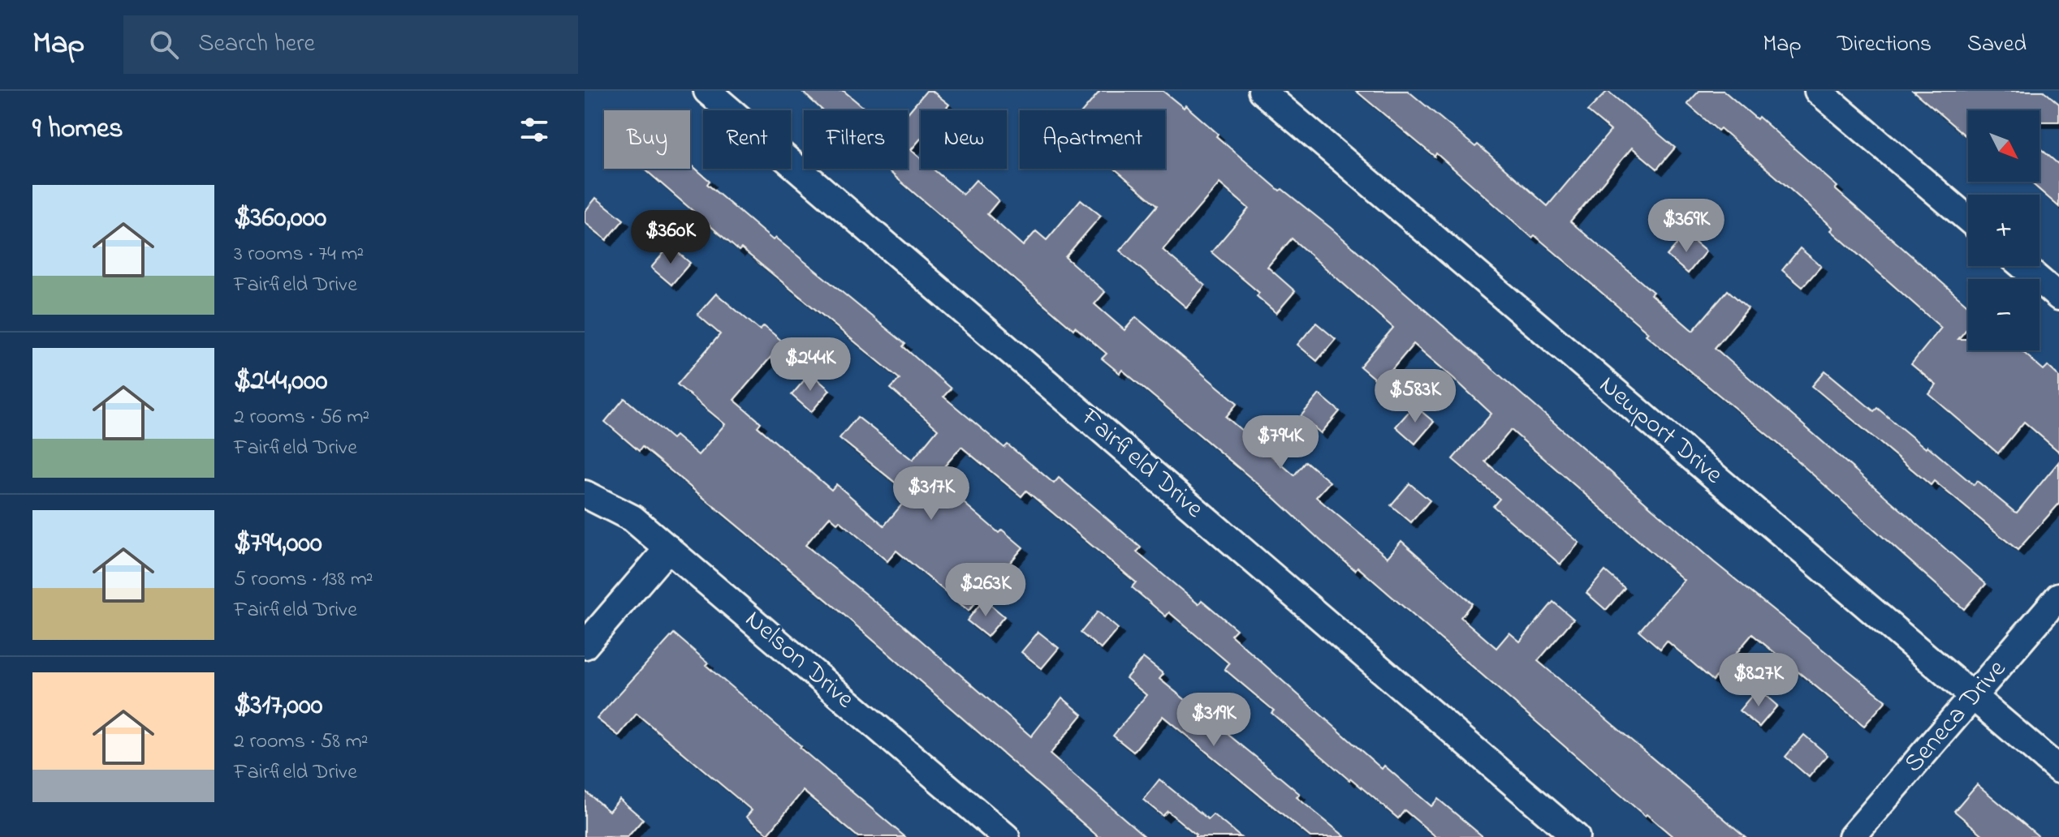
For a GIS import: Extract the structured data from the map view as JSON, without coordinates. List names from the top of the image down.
{
  "streets": {
    "street": [
      "Newport Drive",
      "Fairfield Drive",
      "Nelson Drive",
      "Seneca Drive"
    ]
  },
  "crossings": [
    ["Newport Drive", "Seneca Drive"]
  ],
  "north": "bottom right",
  "page": {
    "header": "Map",
    "search": "Search here",
    "nav": ["Map", "Directions", "Saved"],
    "heading": "9 homes",
    "map_buttons": ["+", "−"],
    "chip": [
      "Buy",
      "Rent",
      "Filters",
      "New",
      "Apartment"
    ],
    "list": [
      {
        "name": "$360,000",
        "note": "3 rooms · 74 m² · Fairfield Drive"
      },
      {
        "name": "$244,000",
        "note": "2 rooms · 56 m² · Fairfield Drive"
      },
      {
        "name": "$794,000",
        "note": "5 rooms · 138 m² · Fairfield Drive"
      },
      {
        "name": "$317,000",
        "note": "2 rooms · 58 m² · Fairfield Drive"
      }
    ],
    "price": [
      "$369K",
      "$360K",
      "$244K",
      "$583K",
      "$794K",
      "$317K",
      "$263K",
      "$827K",
      "$319K"
    ]
  }
}
